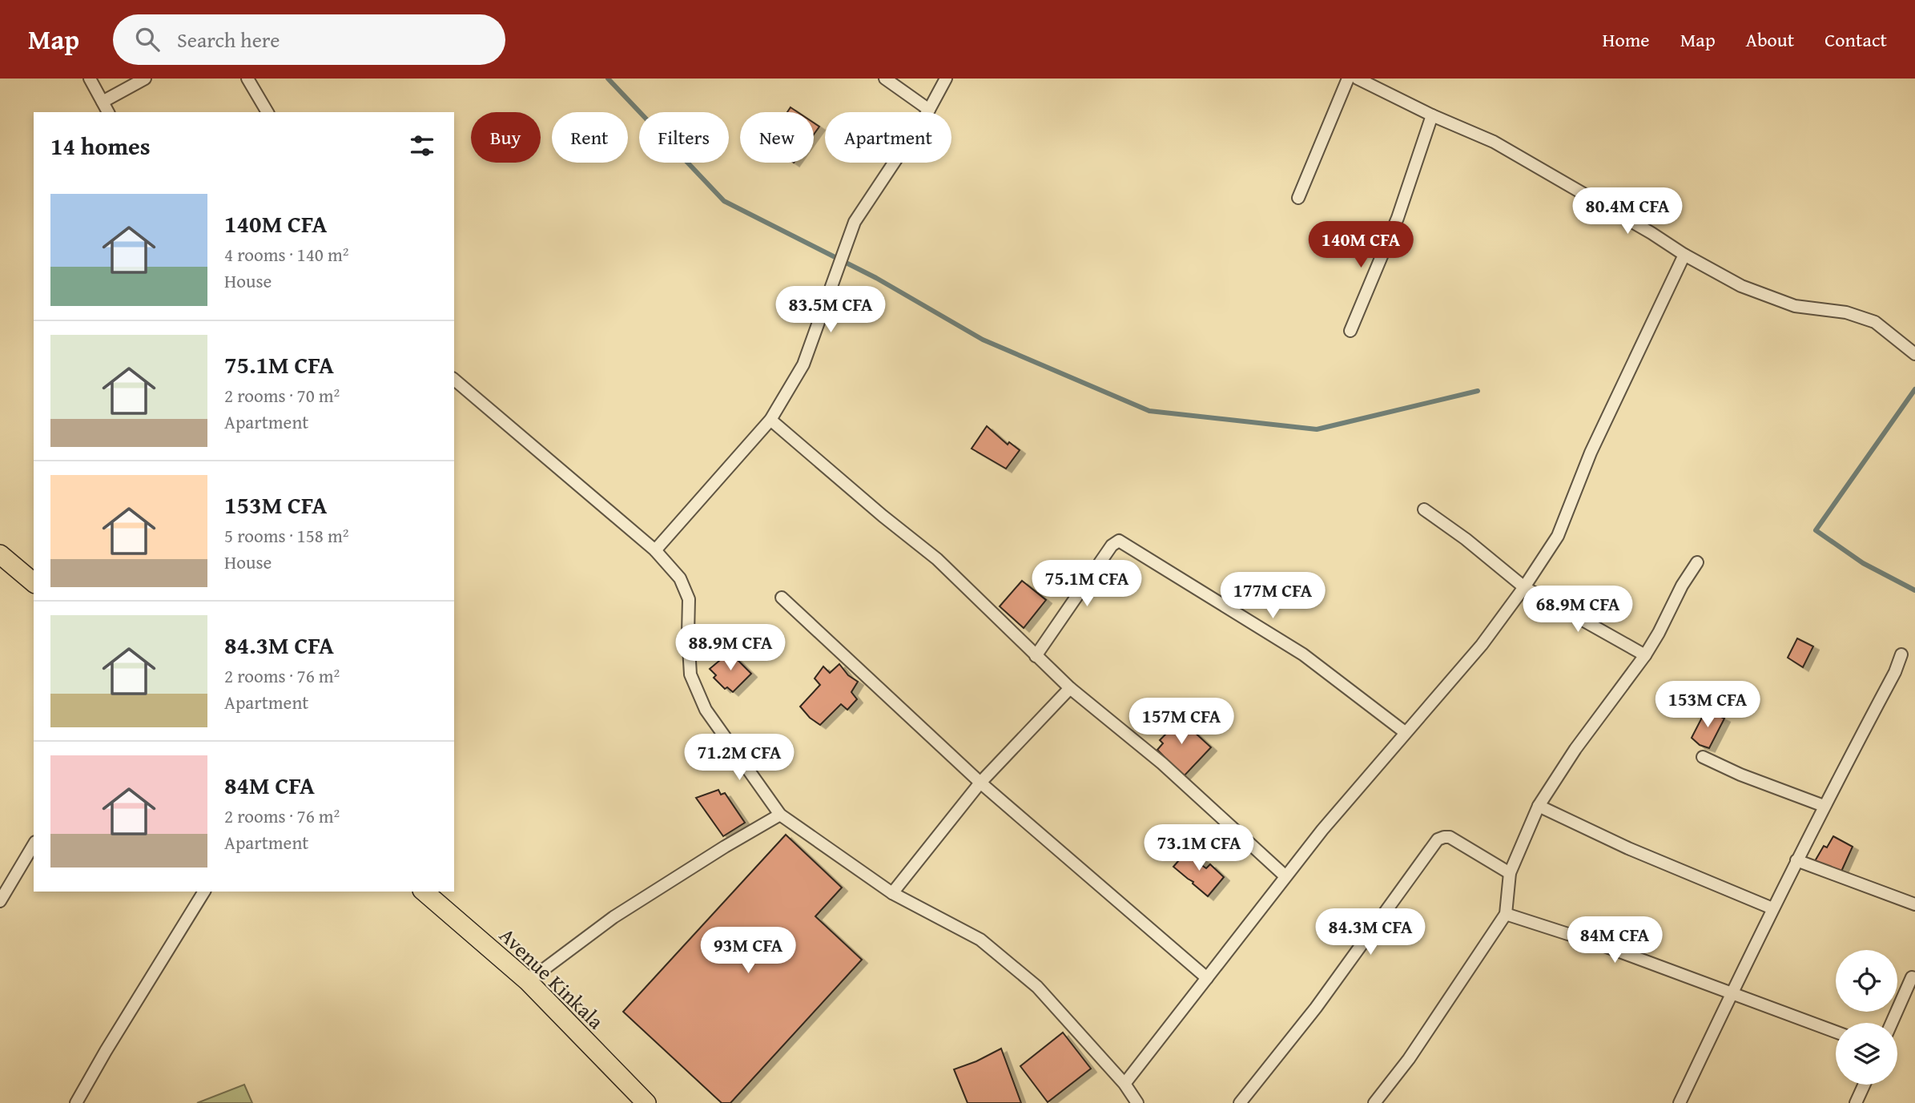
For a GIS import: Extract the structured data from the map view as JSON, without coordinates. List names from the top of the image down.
{
  "streets": {
    "main road": ["Avenue Kinkala"]
  },
  "page": {
    "header": "Map",
    "search": "Search here",
    "nav": [
      "Home",
      "Map",
      "About",
      "Contact"
    ],
    "chip": [
      "Buy",
      "Rent",
      "Filters",
      "New",
      "Apartment"
    ],
    "heading": "14 homes",
    "list": [
      {
        "name": "140M CFA",
        "note": "4 rooms · 140 m² · House"
      },
      {
        "name": "75.1M CFA",
        "note": "2 rooms · 70 m² · Apartment"
      },
      {
        "name": "153M CFA",
        "note": "5 rooms · 158 m² · House"
      },
      {
        "name": "84.3M CFA",
        "note": "2 rooms · 76 m² · Apartment"
      },
      {
        "name": "84M CFA",
        "note": "2 rooms · 76 m² · Apartment"
      }
    ],
    "price": [
      "80.4M CFA",
      "140M CFA",
      "83.5M CFA",
      "75.1M CFA",
      "177M CFA",
      "68.9M CFA",
      "88.9M CFA",
      "153M CFA",
      "157M CFA",
      "71.2M CFA",
      "73.1M CFA",
      "84.3M CFA",
      "84M CFA",
      "93M CFA"
    ]
  }
}
